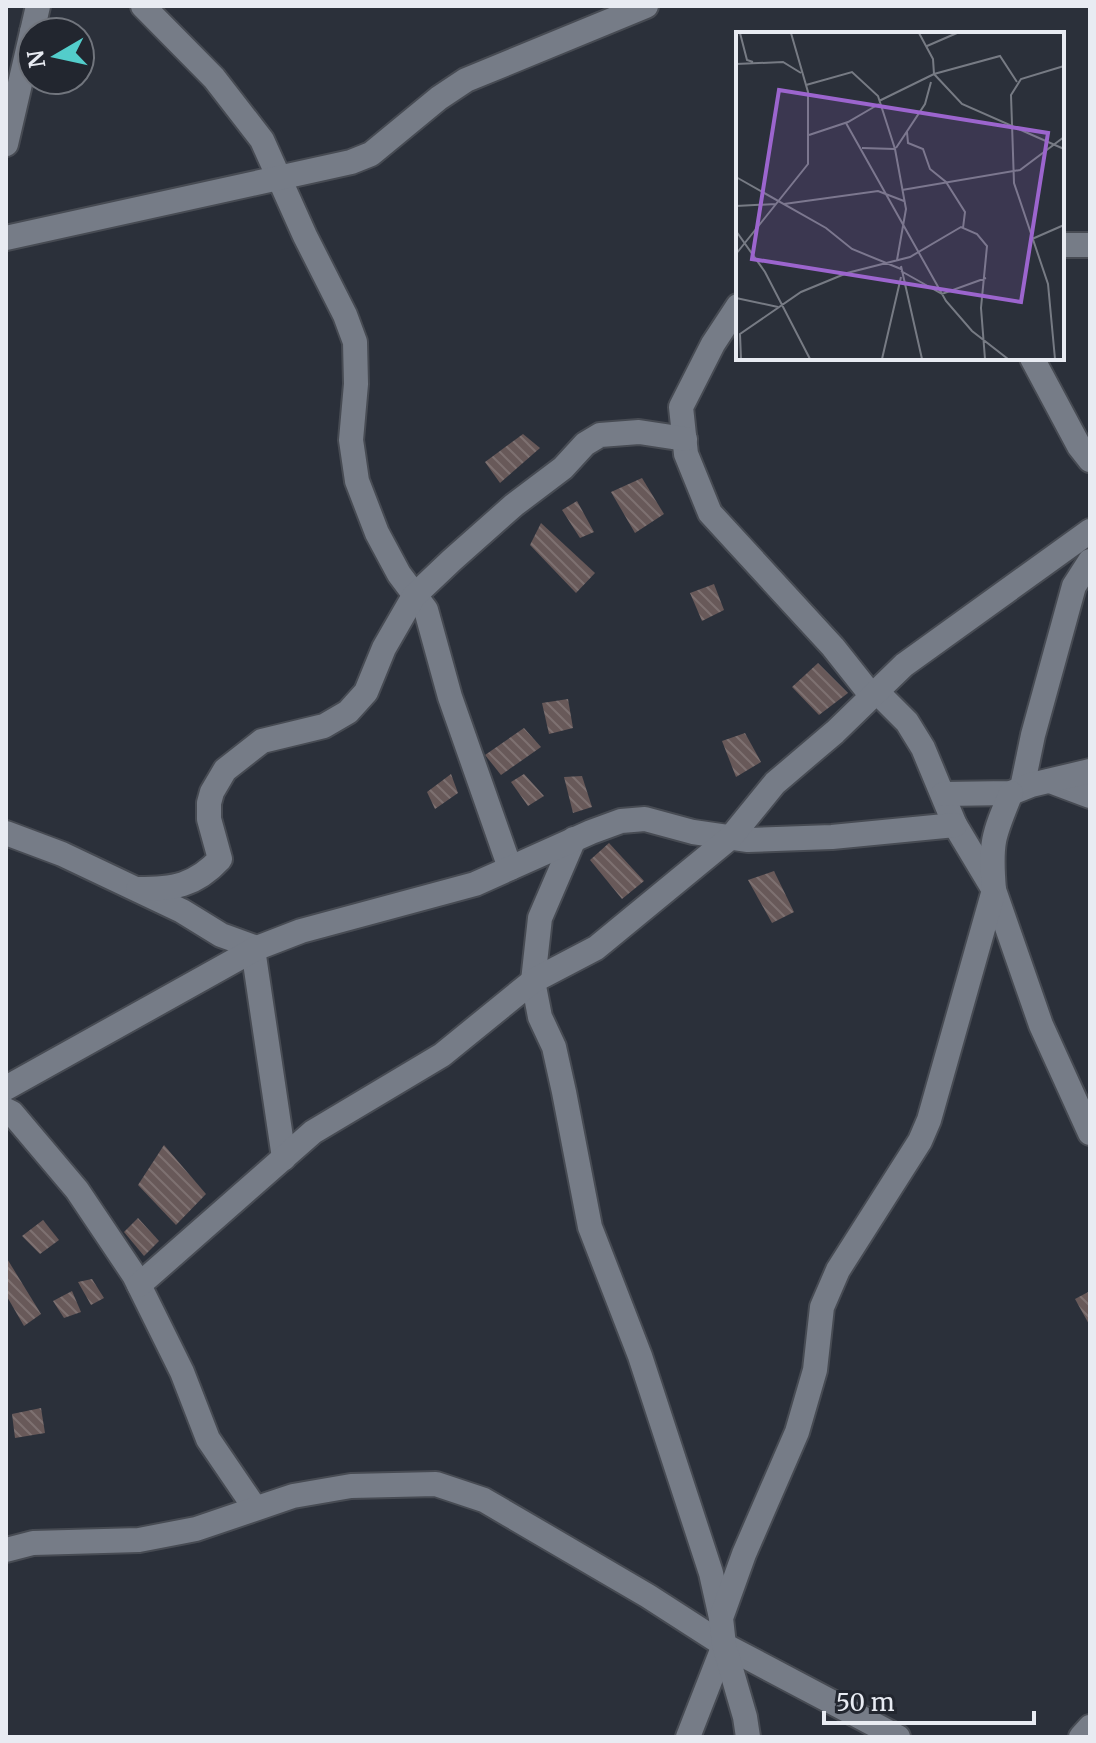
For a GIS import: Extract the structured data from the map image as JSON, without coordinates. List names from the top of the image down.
{
  "scale_bar": "50 m",
  "north": "left"
}
